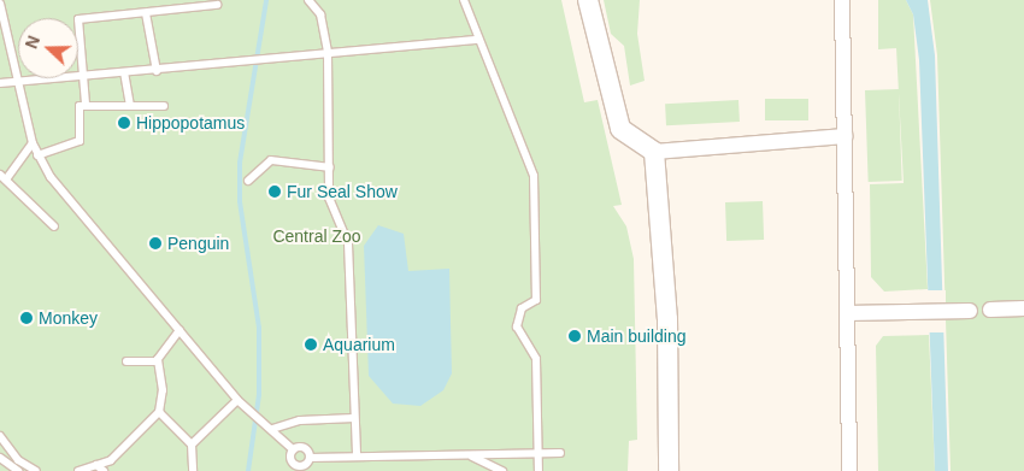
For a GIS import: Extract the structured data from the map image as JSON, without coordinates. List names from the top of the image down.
{
  "parks": ["Central Zoo"],
  "places": [
    "Hippopotamus",
    "Fur Seal Show",
    "Penguin",
    "Monkey",
    "Main building",
    "Aquarium"
  ],
  "north": "left"
}
